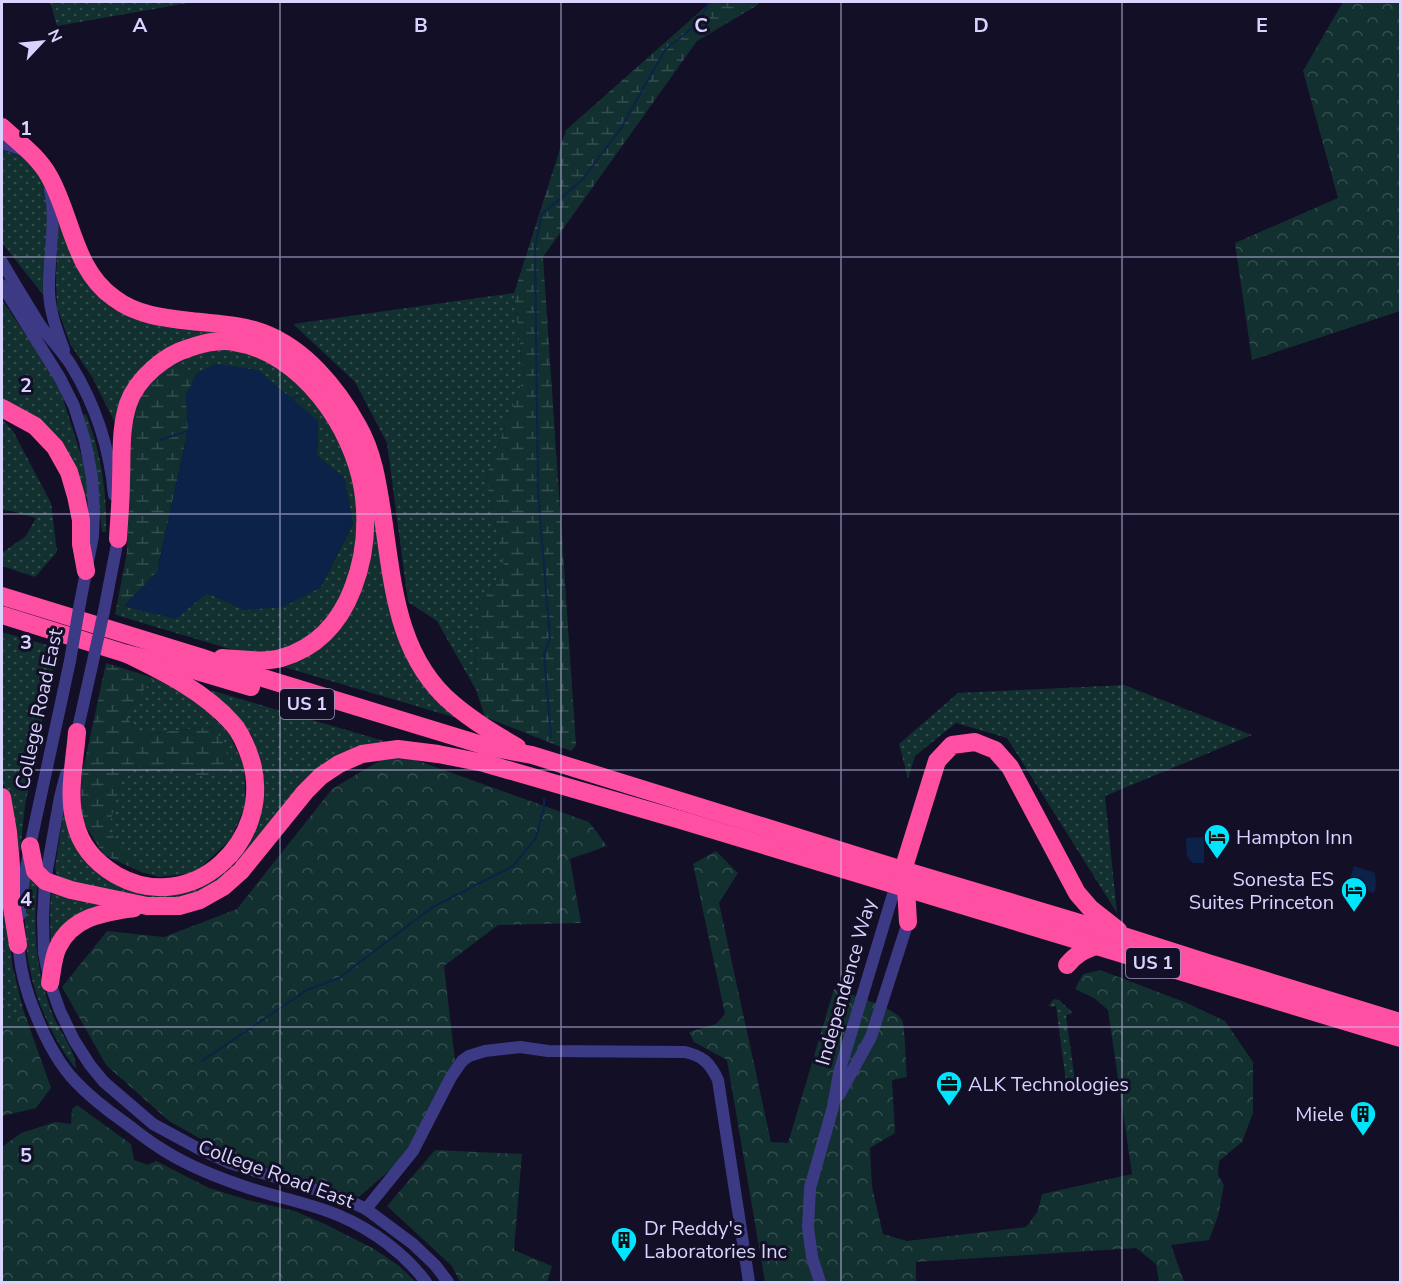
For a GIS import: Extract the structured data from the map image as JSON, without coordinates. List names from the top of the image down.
{
  "streets": {
    "highway": ["US 1"],
    "street": ["College Road East", "Independence Way"]
  },
  "crossings": [
    ["US 1", "Independence Way"]
  ],
  "places": {
    "hotel": ["Hampton Inn", "Sonesta ES Suites Princeton"],
    "office": ["ALK Technologies"],
    "building": ["Miele", "Dr Reddy's Laboratories Inc"]
  },
  "north": "top right",
  "grid": {
    "columns": [
      "A",
      "B",
      "C",
      "D",
      "E"
    ],
    "rows": [
      "1",
      "2",
      "3",
      "4",
      "5"
    ]
  }
}
